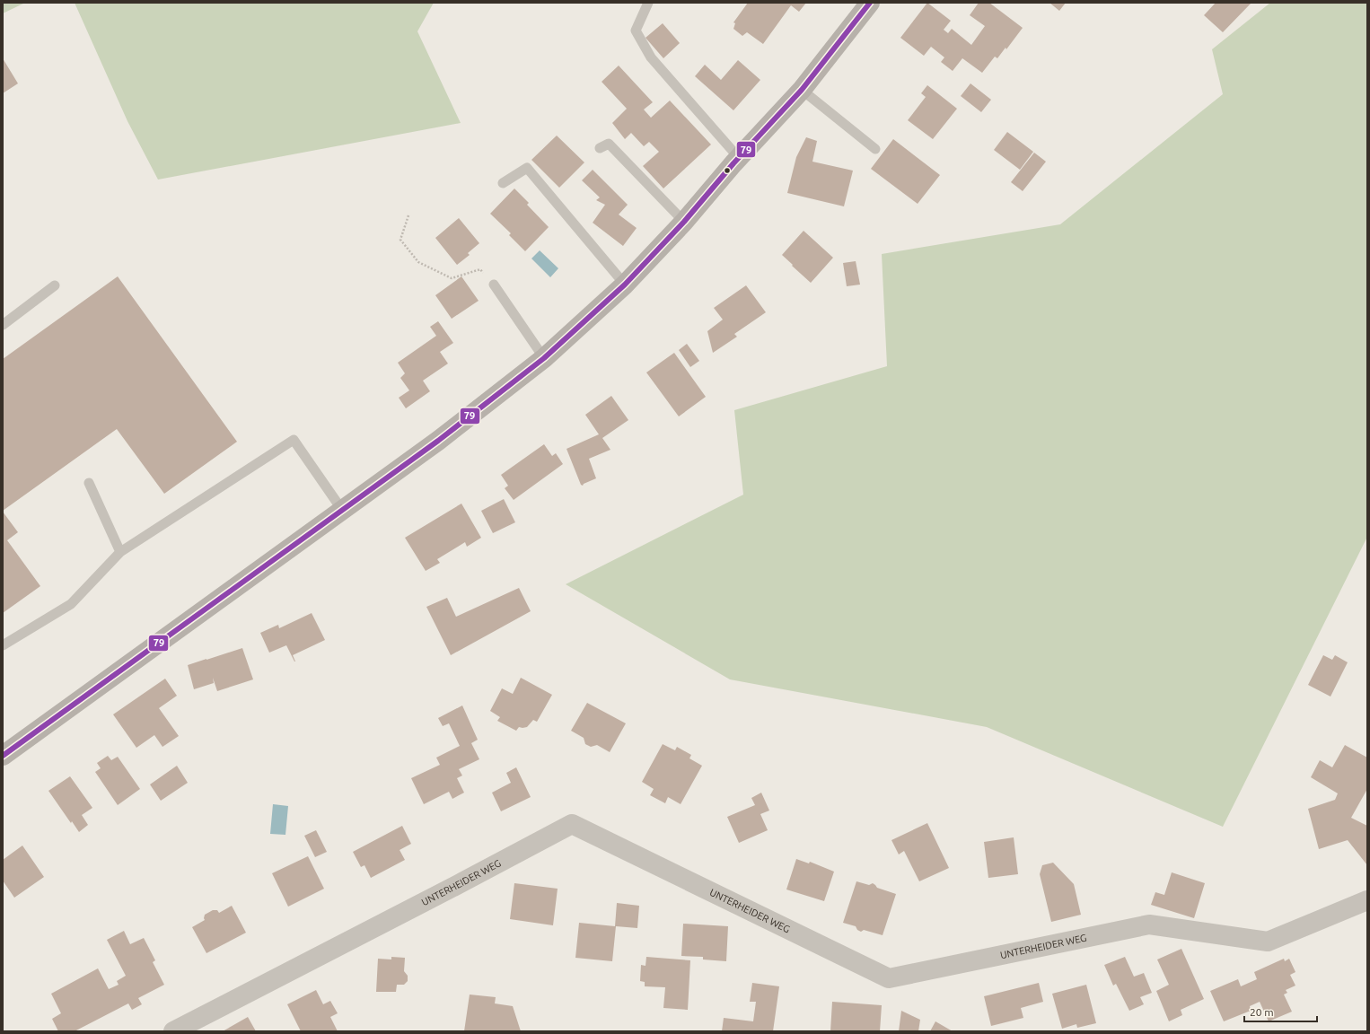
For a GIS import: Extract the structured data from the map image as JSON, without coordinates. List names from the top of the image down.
{
  "streets": {
    "street": ["UNTERHEIDER WEG"]
  },
  "lines": ["transit line 79"],
  "scale_bar": "20 m"
}
